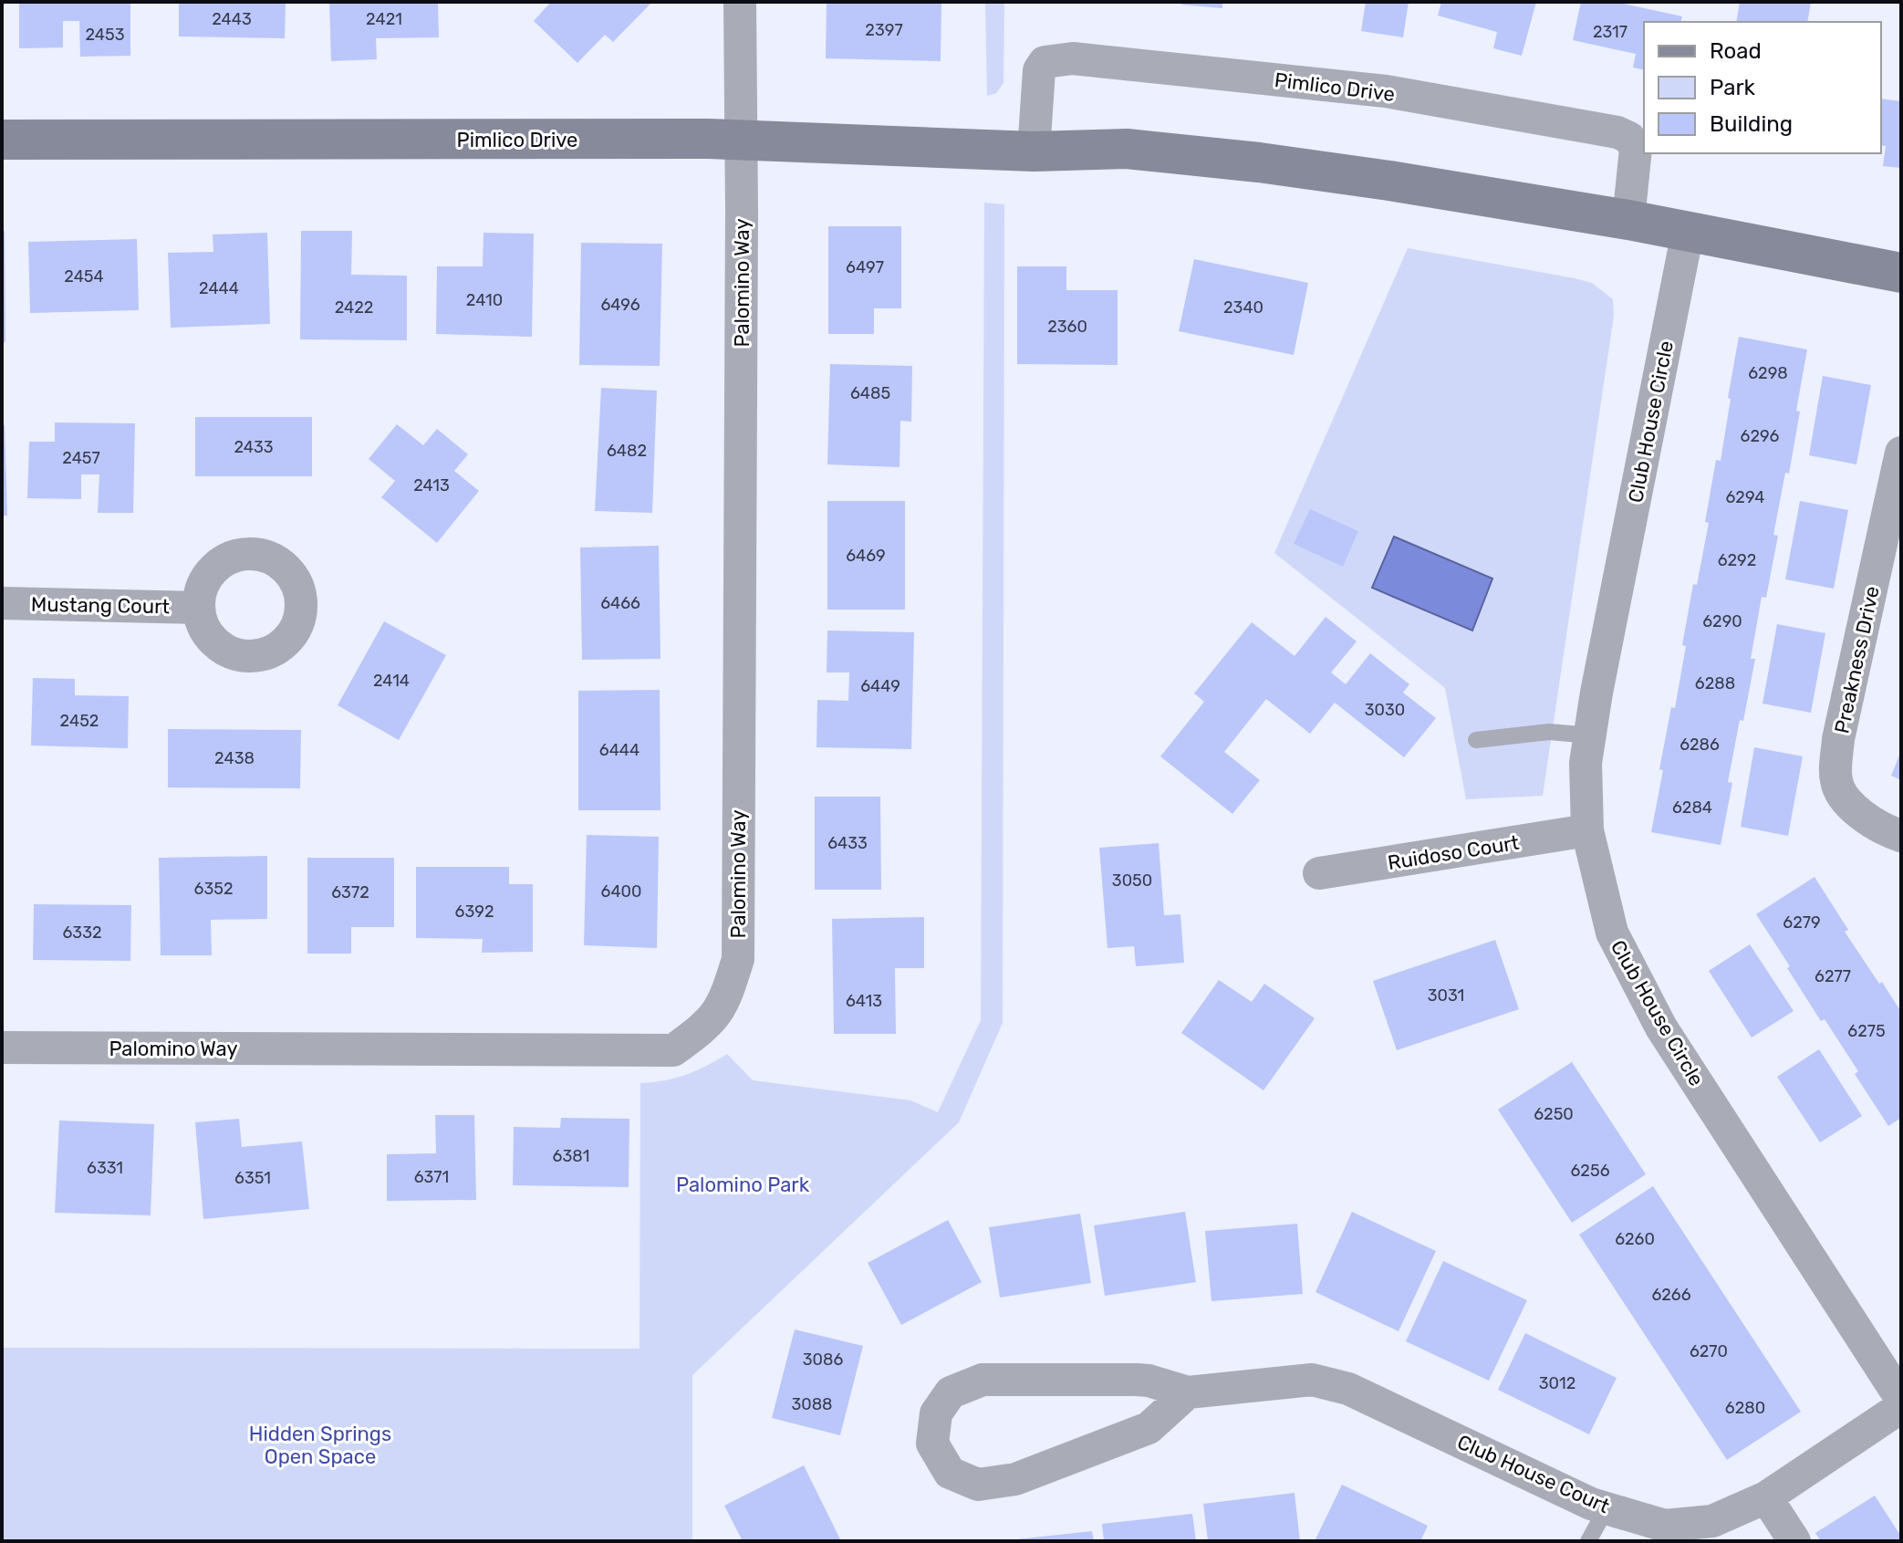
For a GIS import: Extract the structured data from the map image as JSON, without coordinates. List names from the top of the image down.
{
  "streets": {
    "street": [
      "Pimlico Drive",
      "Palomino Way",
      "Club House Circle",
      "Mustang Court",
      "Preakness Drive",
      "Ruidoso Court",
      "Club House Court"
    ]
  },
  "crossings": [
    ["Pimlico Drive", "Palomino Way"],
    ["Pimlico Drive", "Club House Circle"],
    ["Club House Circle", "Ruidoso Court"]
  ],
  "parks": ["Palomino Park", "Hidden Springs Open Space"],
  "house_numbers": [
    "2443",
    "2421",
    "2397",
    "2317",
    "2453",
    "6497",
    "2454",
    "2444",
    "2410",
    "6496",
    "2422",
    "2340",
    "2360",
    "6298",
    "6485",
    "6296",
    "2433",
    "6482",
    "2457",
    "2413",
    "6294",
    "6469",
    "6292",
    "6466",
    "6290",
    "2414",
    "6288",
    "6449",
    "3030",
    "2452",
    "6286",
    "6444",
    "2438",
    "6284",
    "6433",
    "3050",
    "6352",
    "6400",
    "6372",
    "6392",
    "6279",
    "6332",
    "6277",
    "3031",
    "6413",
    "6275",
    "6250",
    "6381",
    "6331",
    "6256",
    "6371",
    "6351",
    "6260",
    "6266",
    "6270",
    "3086",
    "3012",
    "3088",
    "6280"
  ],
  "legend": ["Road", "Park", "Building"]
}
